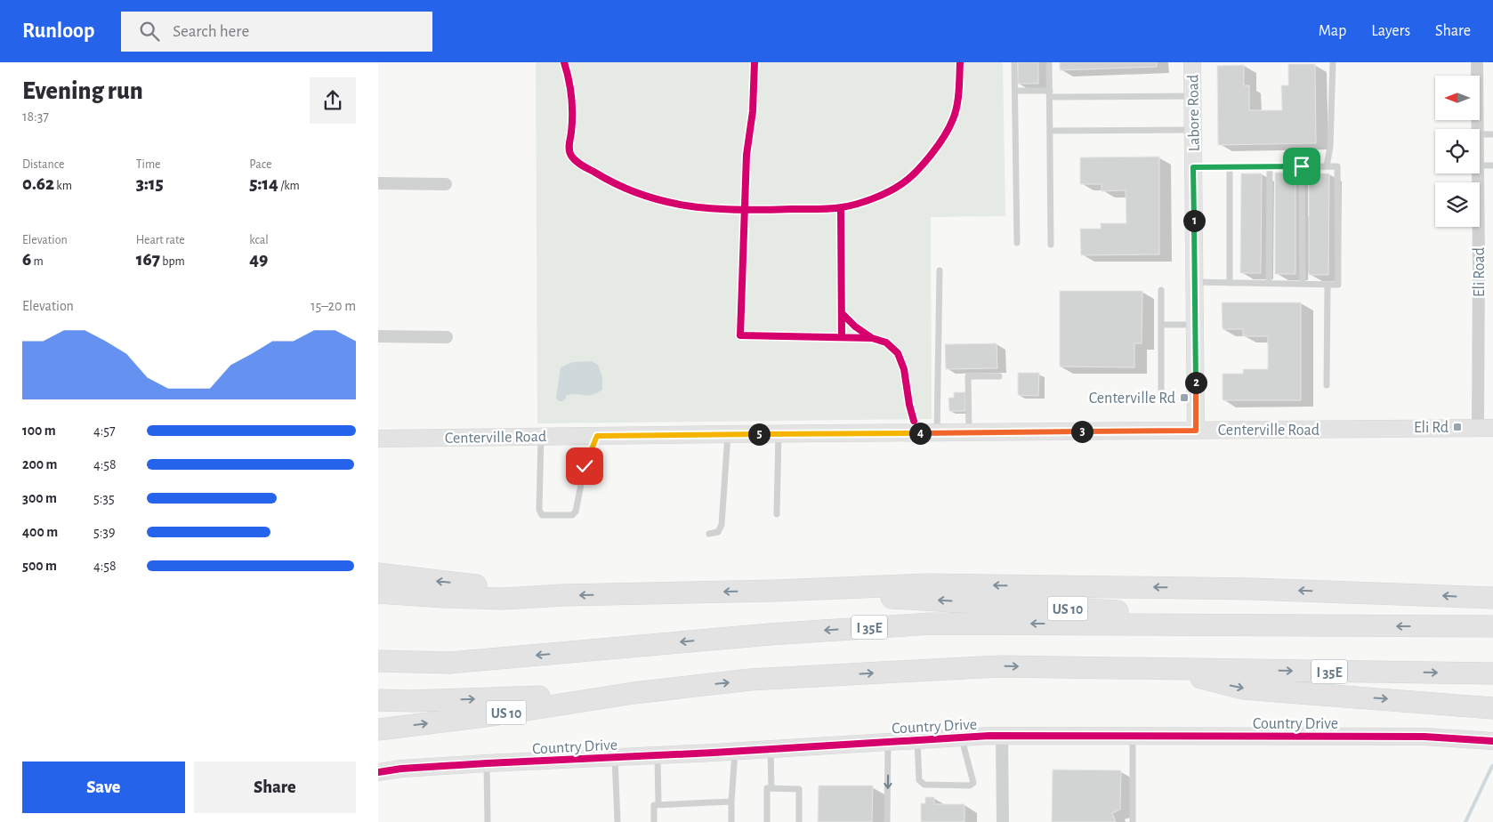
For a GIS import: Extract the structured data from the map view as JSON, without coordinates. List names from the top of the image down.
{
  "streets": {
    "highway": ["US 10", "I 35E"],
    "street": [
      "Labore Road",
      "Eli Road",
      "Centerville Road",
      "Country Drive"
    ]
  },
  "crossings": [
    ["Labore Road", "Centerville Road"],
    ["Eli Road", "Centerville Road"],
    ["US 10", "I 35E"]
  ],
  "places": {
    "transit": ["Centerville Rd", "Eli Rd"]
  },
  "north": "left",
  "page": {
    "header": "Runloop",
    "search": "Search here",
    "nav": ["Map", "Layers", "Share"],
    "heading": ["Evening run", "18:37"],
    "stats": [
      ["Distance", "0.62 km"],
      ["Time", "3:15"],
      ["Pace", "5:14 /km"],
      ["Elevation", "6 m"],
      ["Heart rate", "167 bpm"],
      ["kcal", "49"]
    ],
    "pins": [
      "1",
      "2",
      "3",
      "4",
      "5"
    ],
    "chart": ["Elevation", "15–20 m"],
    "list": [
      {
        "name": "100 m",
        "note": "4:57"
      },
      {
        "name": "200 m",
        "note": "4:58"
      },
      {
        "name": "300 m",
        "note": "5:35"
      },
      {
        "name": "400 m",
        "note": "5:39"
      },
      {
        "name": "500 m",
        "note": "4:58"
      }
    ],
    "buttons": ["Save", "Share"]
  }
}
